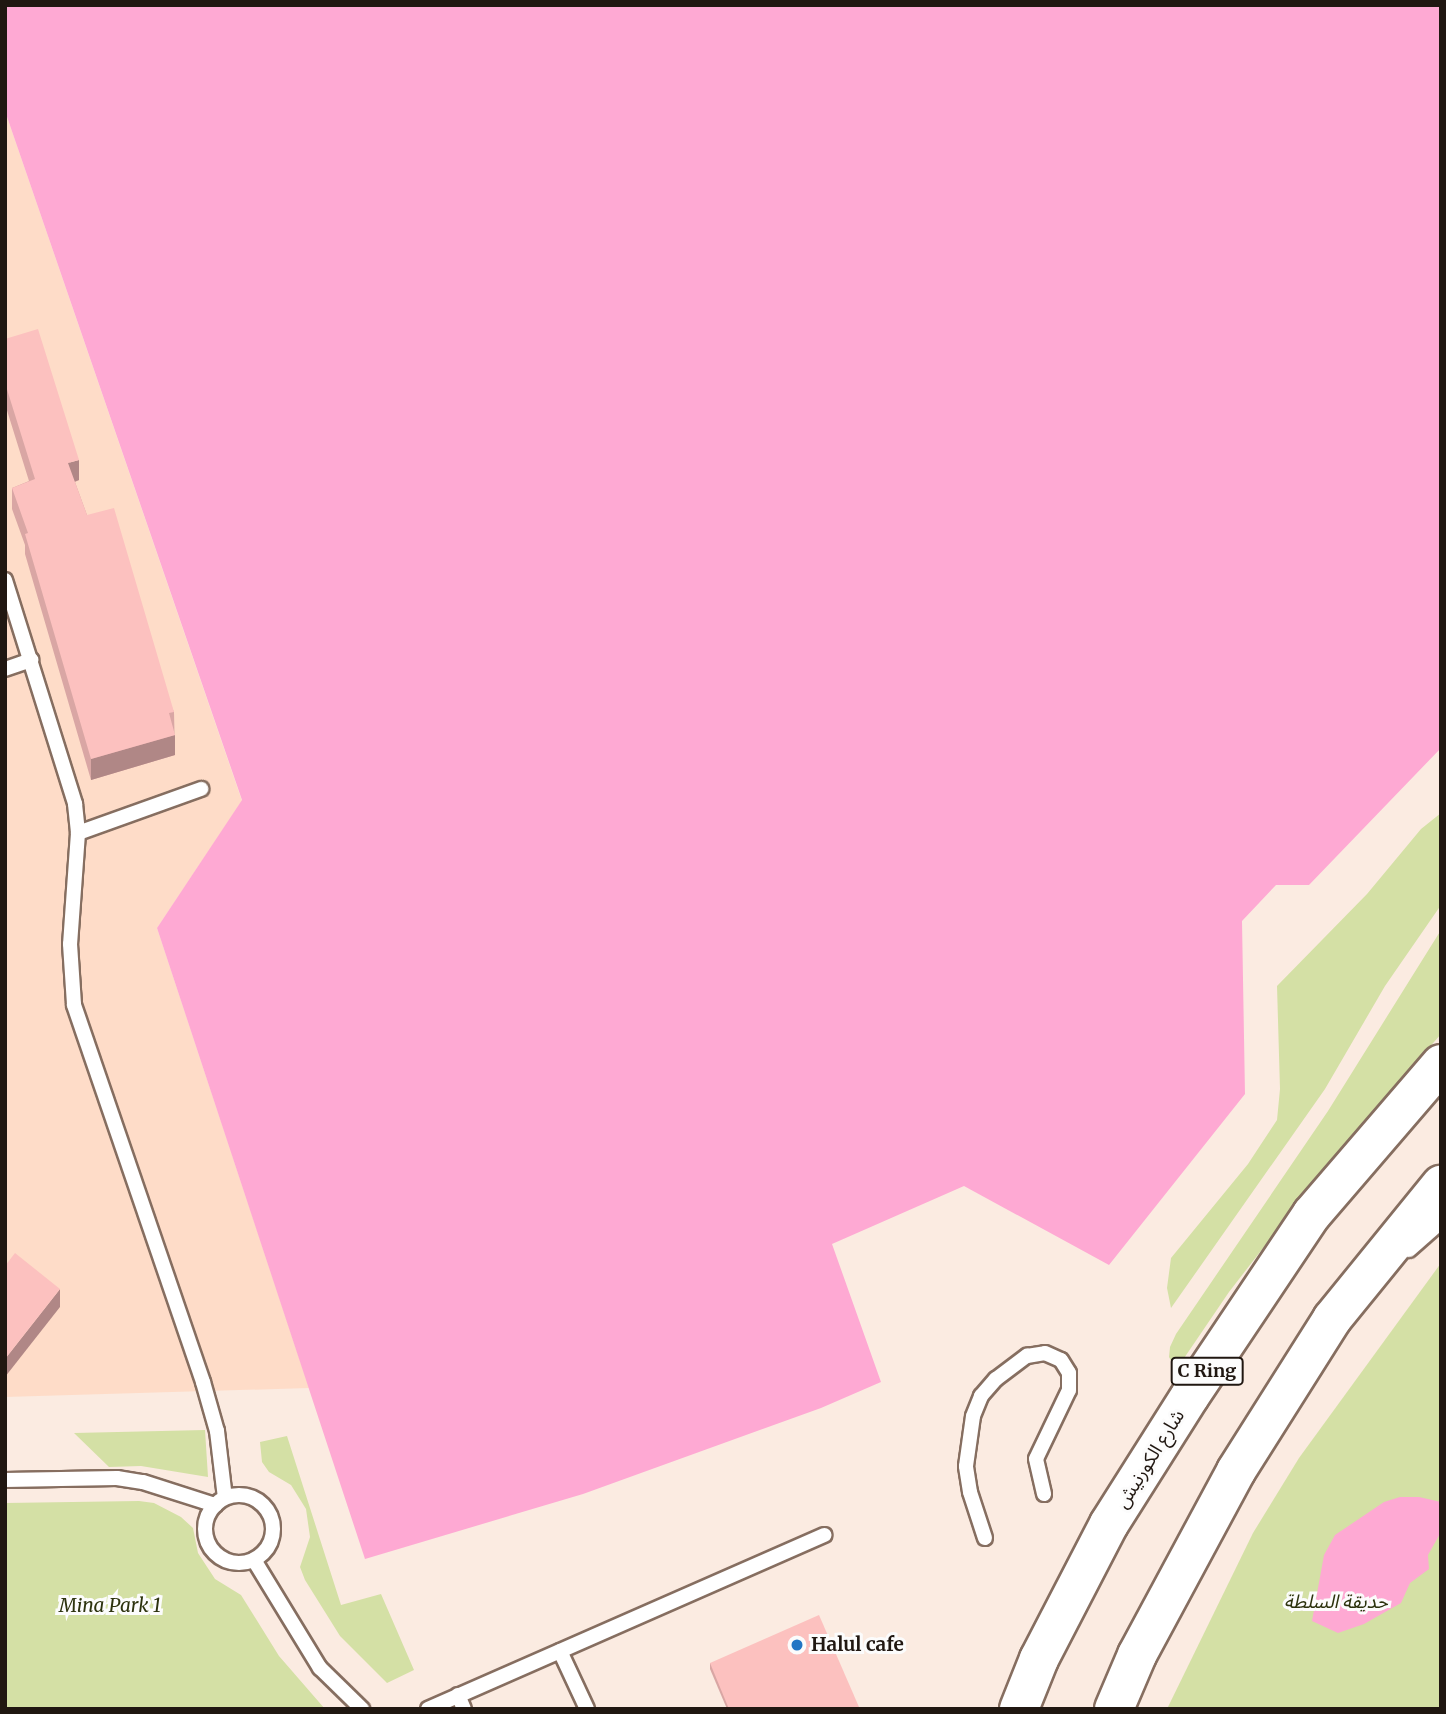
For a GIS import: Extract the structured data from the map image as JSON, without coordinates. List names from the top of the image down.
{
  "streets": {
    "highway": ["C Ring", "شارع الكورنيش"]
  },
  "parks": ["حديقة السلطة", "Mina Park 1"],
  "places": ["Halul cafe"]
}
